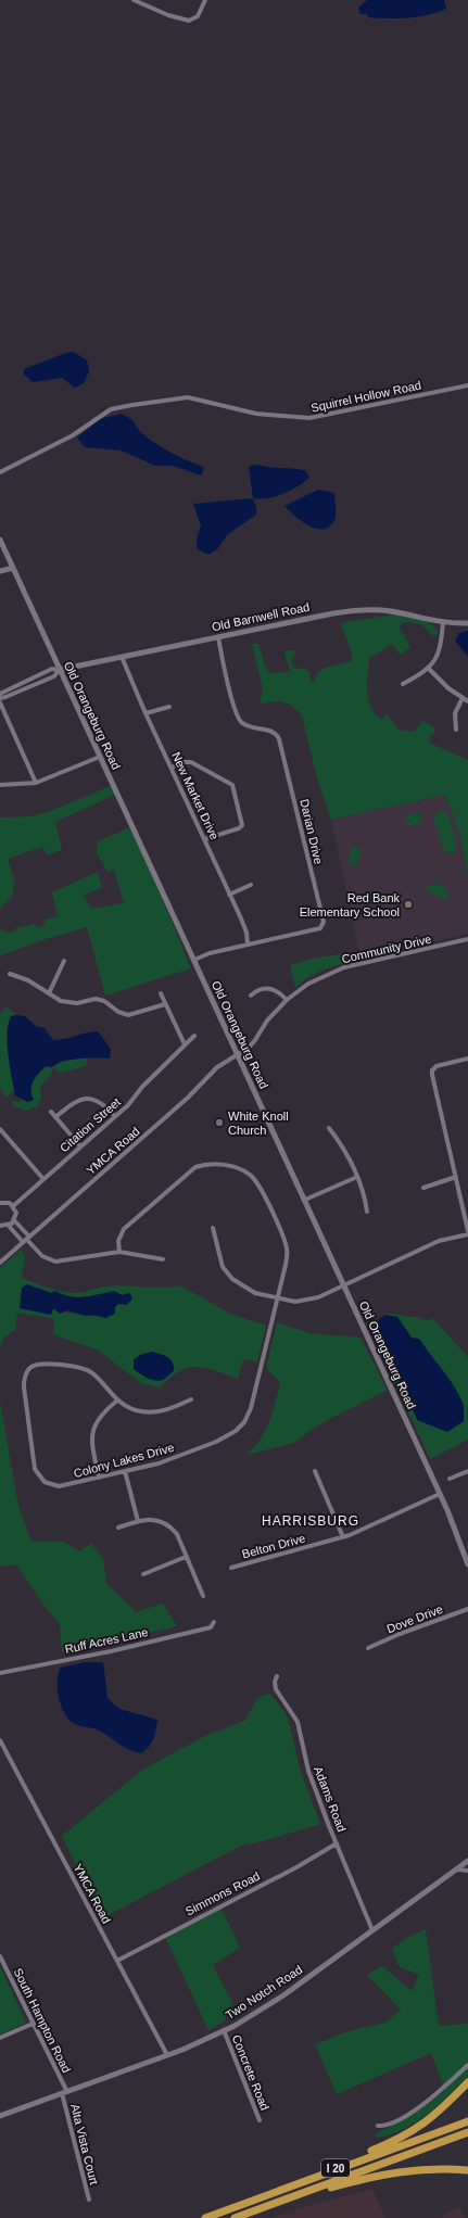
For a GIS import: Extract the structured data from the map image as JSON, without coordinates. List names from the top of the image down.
{
  "streets": {
    "highway": ["I 20"],
    "street": [
      "Squirrel Hollow Road",
      "Old Barnwell Road",
      "Old Orangeburg Road",
      "New Market Drive",
      "Darian Drive",
      "Community Drive",
      "Citation Street",
      "YMCA Road",
      "Colony Lakes Drive",
      "Belton Drive",
      "Dove Drive",
      "Ruff Acres Lane",
      "Adams Road",
      "Simmons Road",
      "Two Notch Road",
      "South Hampton Road",
      "Concrete Road",
      "Alta Vista Court"
    ]
  },
  "crossings": [
    ["Old Barnwell Road", "Old Orangeburg Road"],
    ["Old Barnwell Road", "New Market Drive"],
    ["Old Barnwell Road", "Darian Drive"],
    ["Old Orangeburg Road", "Darian Drive"],
    ["Old Orangeburg Road", "Community Drive"],
    ["Old Orangeburg Road", "YMCA Road"],
    ["Old Orangeburg Road", "Belton Drive"],
    ["New Market Drive", "Darian Drive"],
    ["Community Drive", "YMCA Road"],
    ["YMCA Road", "Simmons Road"],
    ["YMCA Road", "Two Notch Road"],
    ["Adams Road", "Simmons Road"],
    ["Adams Road", "Two Notch Road"],
    ["Two Notch Road", "South Hampton Road"],
    ["Two Notch Road", "Concrete Road"],
    ["Two Notch Road", "Alta Vista Court"],
    ["South Hampton Road", "Alta Vista Court"]
  ],
  "districts": ["HARRISBURG"],
  "places": ["Red Bank Elementary School", "White Knoll Church"]
}
